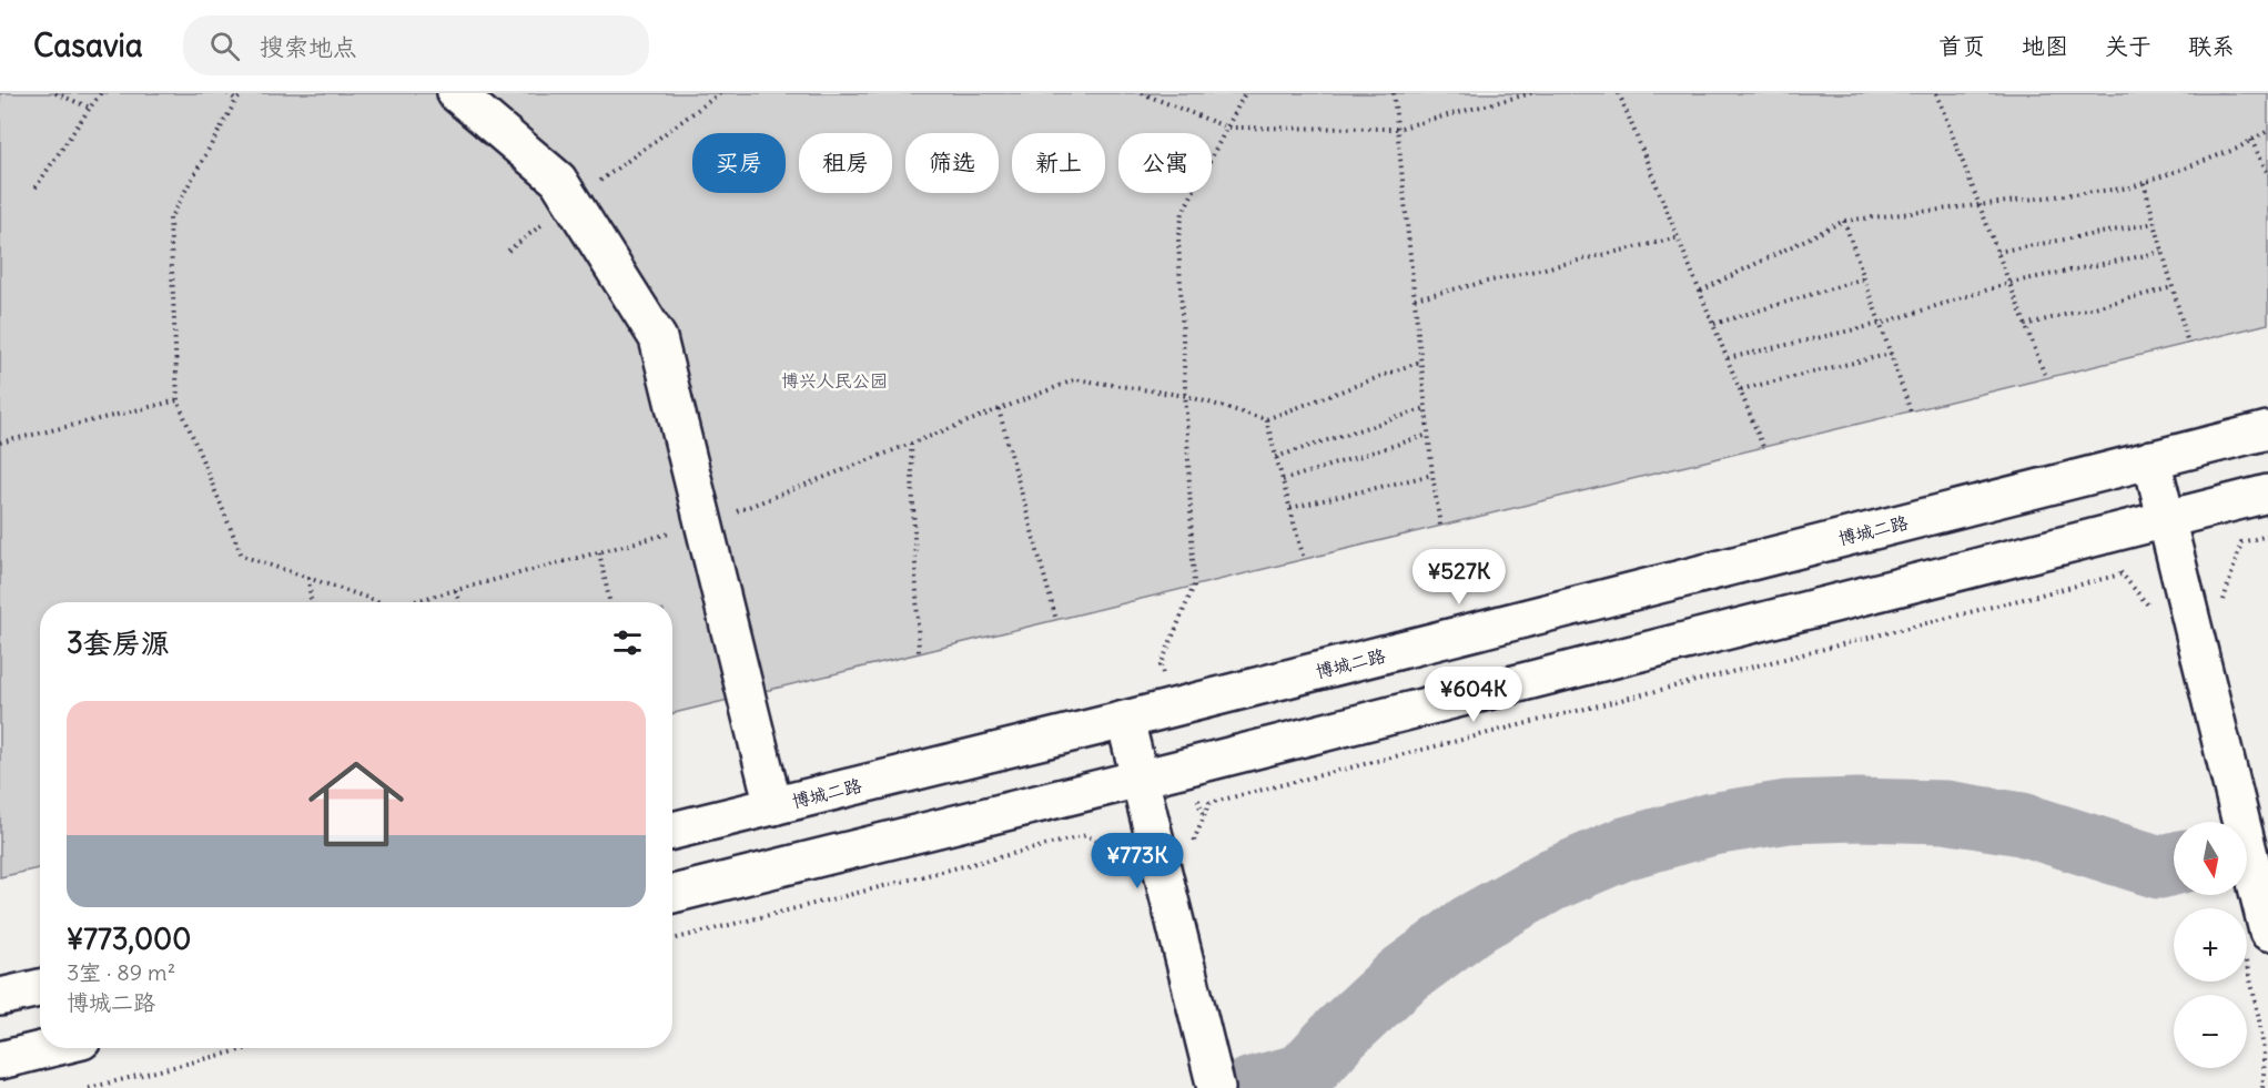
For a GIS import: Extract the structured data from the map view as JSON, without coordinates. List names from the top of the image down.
{
  "streets": {
    "main road": ["博城二路"]
  },
  "parks": ["博兴人民公园"],
  "north": "bottom",
  "page": {
    "header": "Casavia",
    "search": "搜索地点",
    "nav": [
      "首页",
      "地图",
      "关于",
      "联系"
    ],
    "chip": [
      "买房",
      "租房",
      "筛选",
      "新上",
      "公寓"
    ],
    "price": ["¥527K", "¥604K", "¥773K"],
    "heading": "3套房源",
    "list": [
      {
        "name": "¥773,000",
        "note": "3室 · 89 m² · 博城二路"
      }
    ],
    "map_buttons": ["+", "−"]
  }
}
